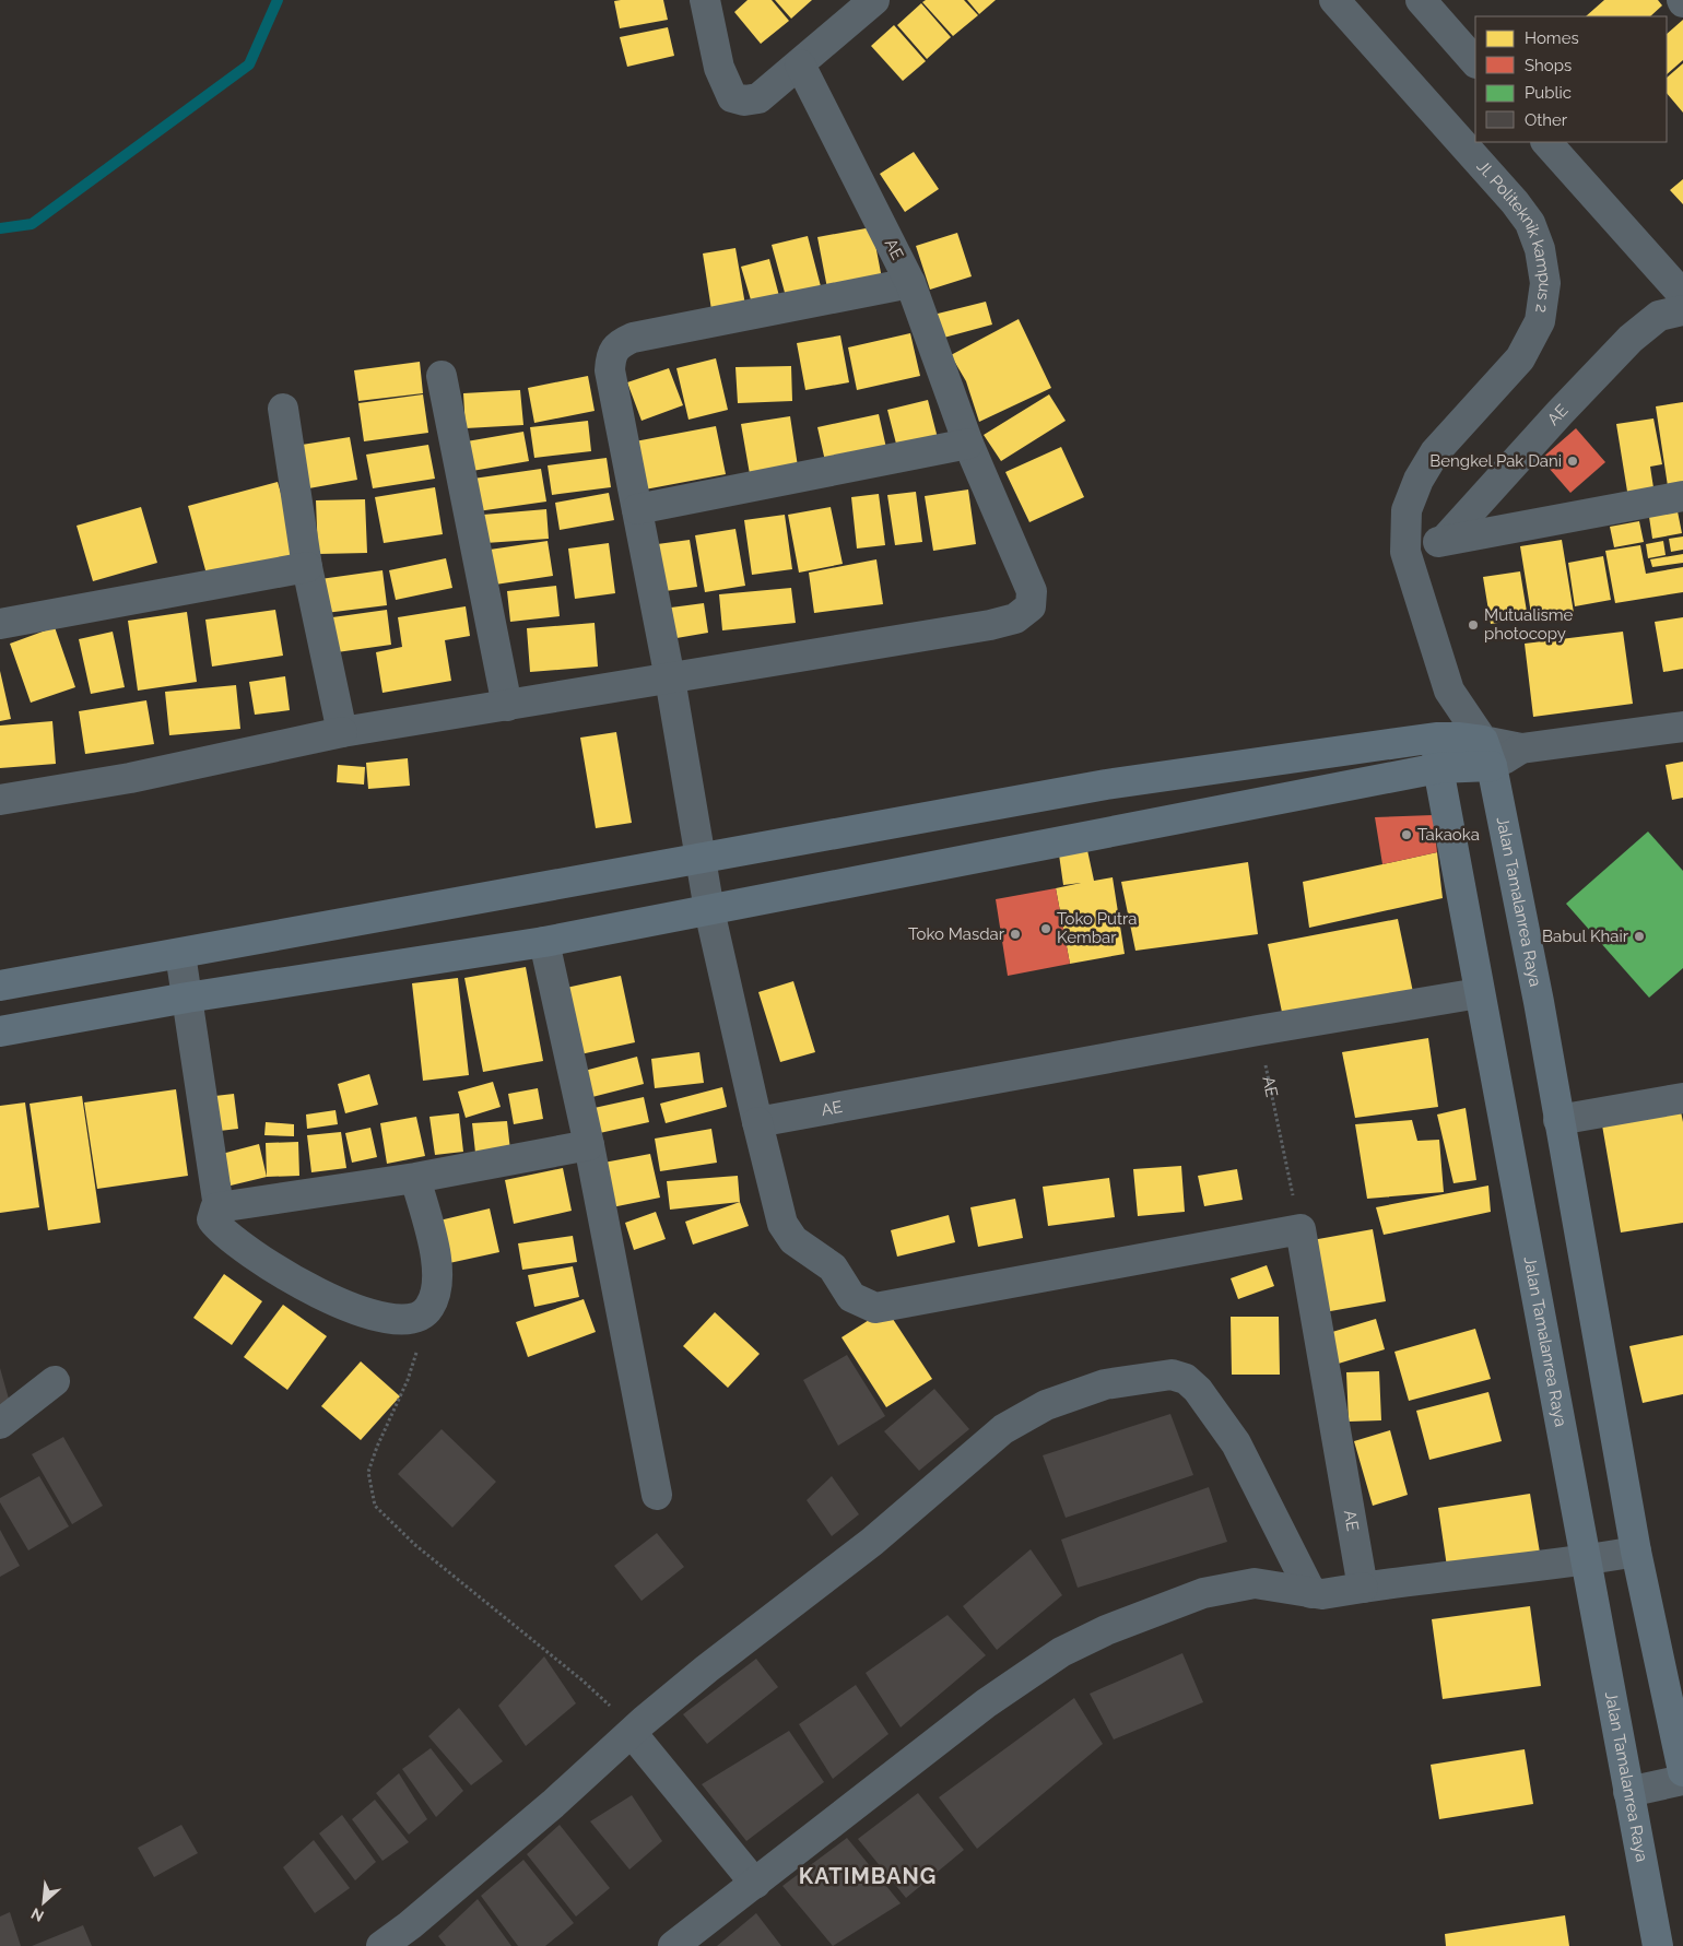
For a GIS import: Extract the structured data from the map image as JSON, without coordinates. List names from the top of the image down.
{
  "streets": {
    "main road": ["Jalan Tamalanrea Raya"],
    "street": ["Jl. Politeknik kampus 2", "AE"]
  },
  "crossings": [
    ["Jl. Politeknik kampus 2", "Jalan Tamalanrea Raya"]
  ],
  "districts": ["KATIMBANG"],
  "places": [
    "Bengkel Pak Dani",
    "Mutualisme photocopy",
    "Takaoka",
    "Toko Putra Kembar",
    "Toko Masdar",
    "Babul Khair"
  ],
  "legend": [
    "Homes",
    "Shops",
    "Public",
    "Other"
  ],
  "north": "bottom left"
}
